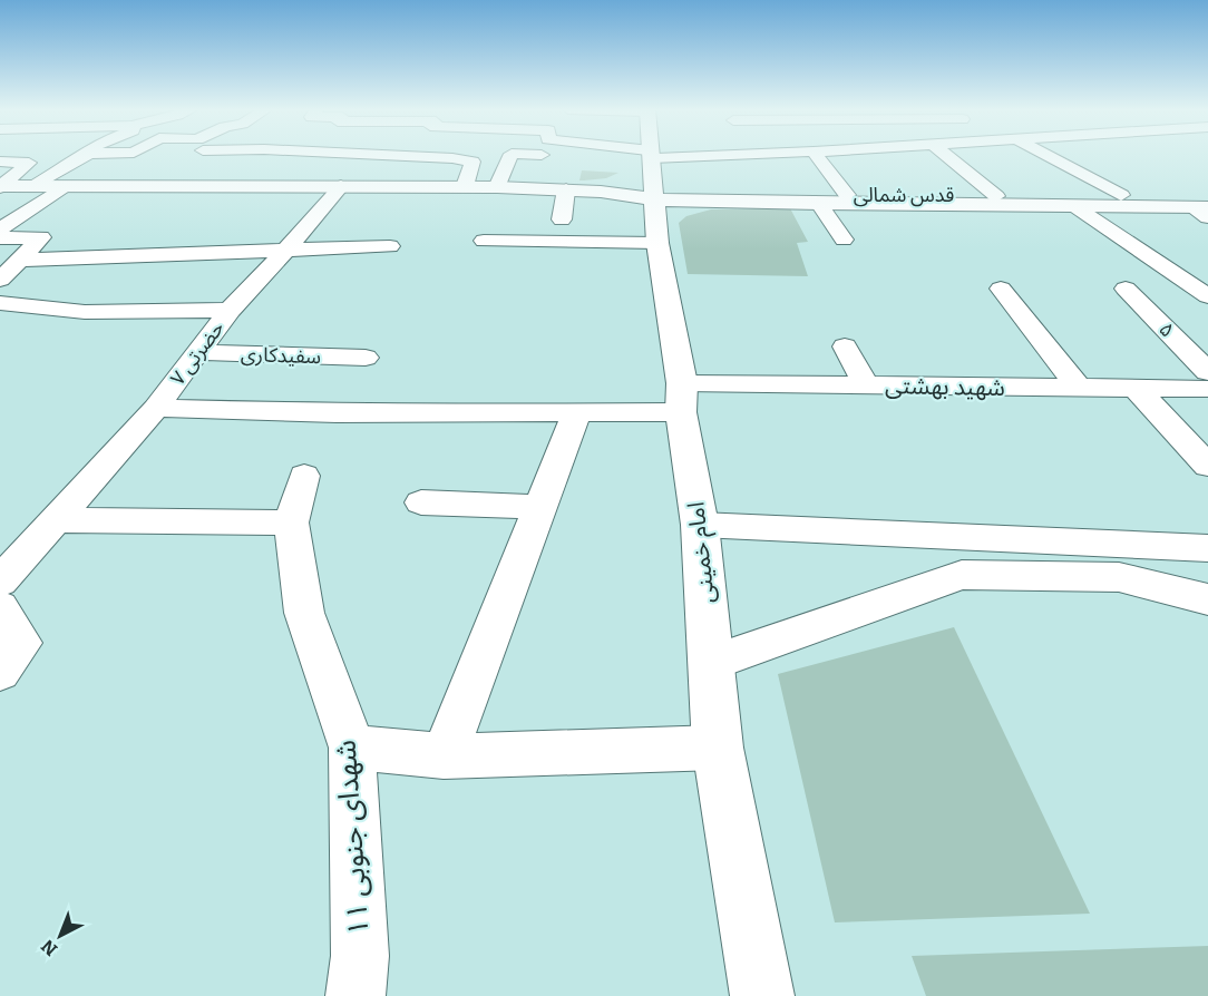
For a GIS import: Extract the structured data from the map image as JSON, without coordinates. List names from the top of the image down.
{
  "streets": {
    "main road": ["قدس شمالی", "امام خمینی"],
    "street": [
      "۵",
      "حضرتی ۷",
      "سفیدکاری",
      "شهید بهشتی",
      "۱۱ شهدای جنوبی"
    ]
  },
  "crossings": [
    ["حضرتی ۷", "سفیدکاری"],
    ["حضرتی ۷", "شهید بهشتی"],
    ["شهید بهشتی", "امام خمینی"]
  ],
  "north": "bottom left"
}
